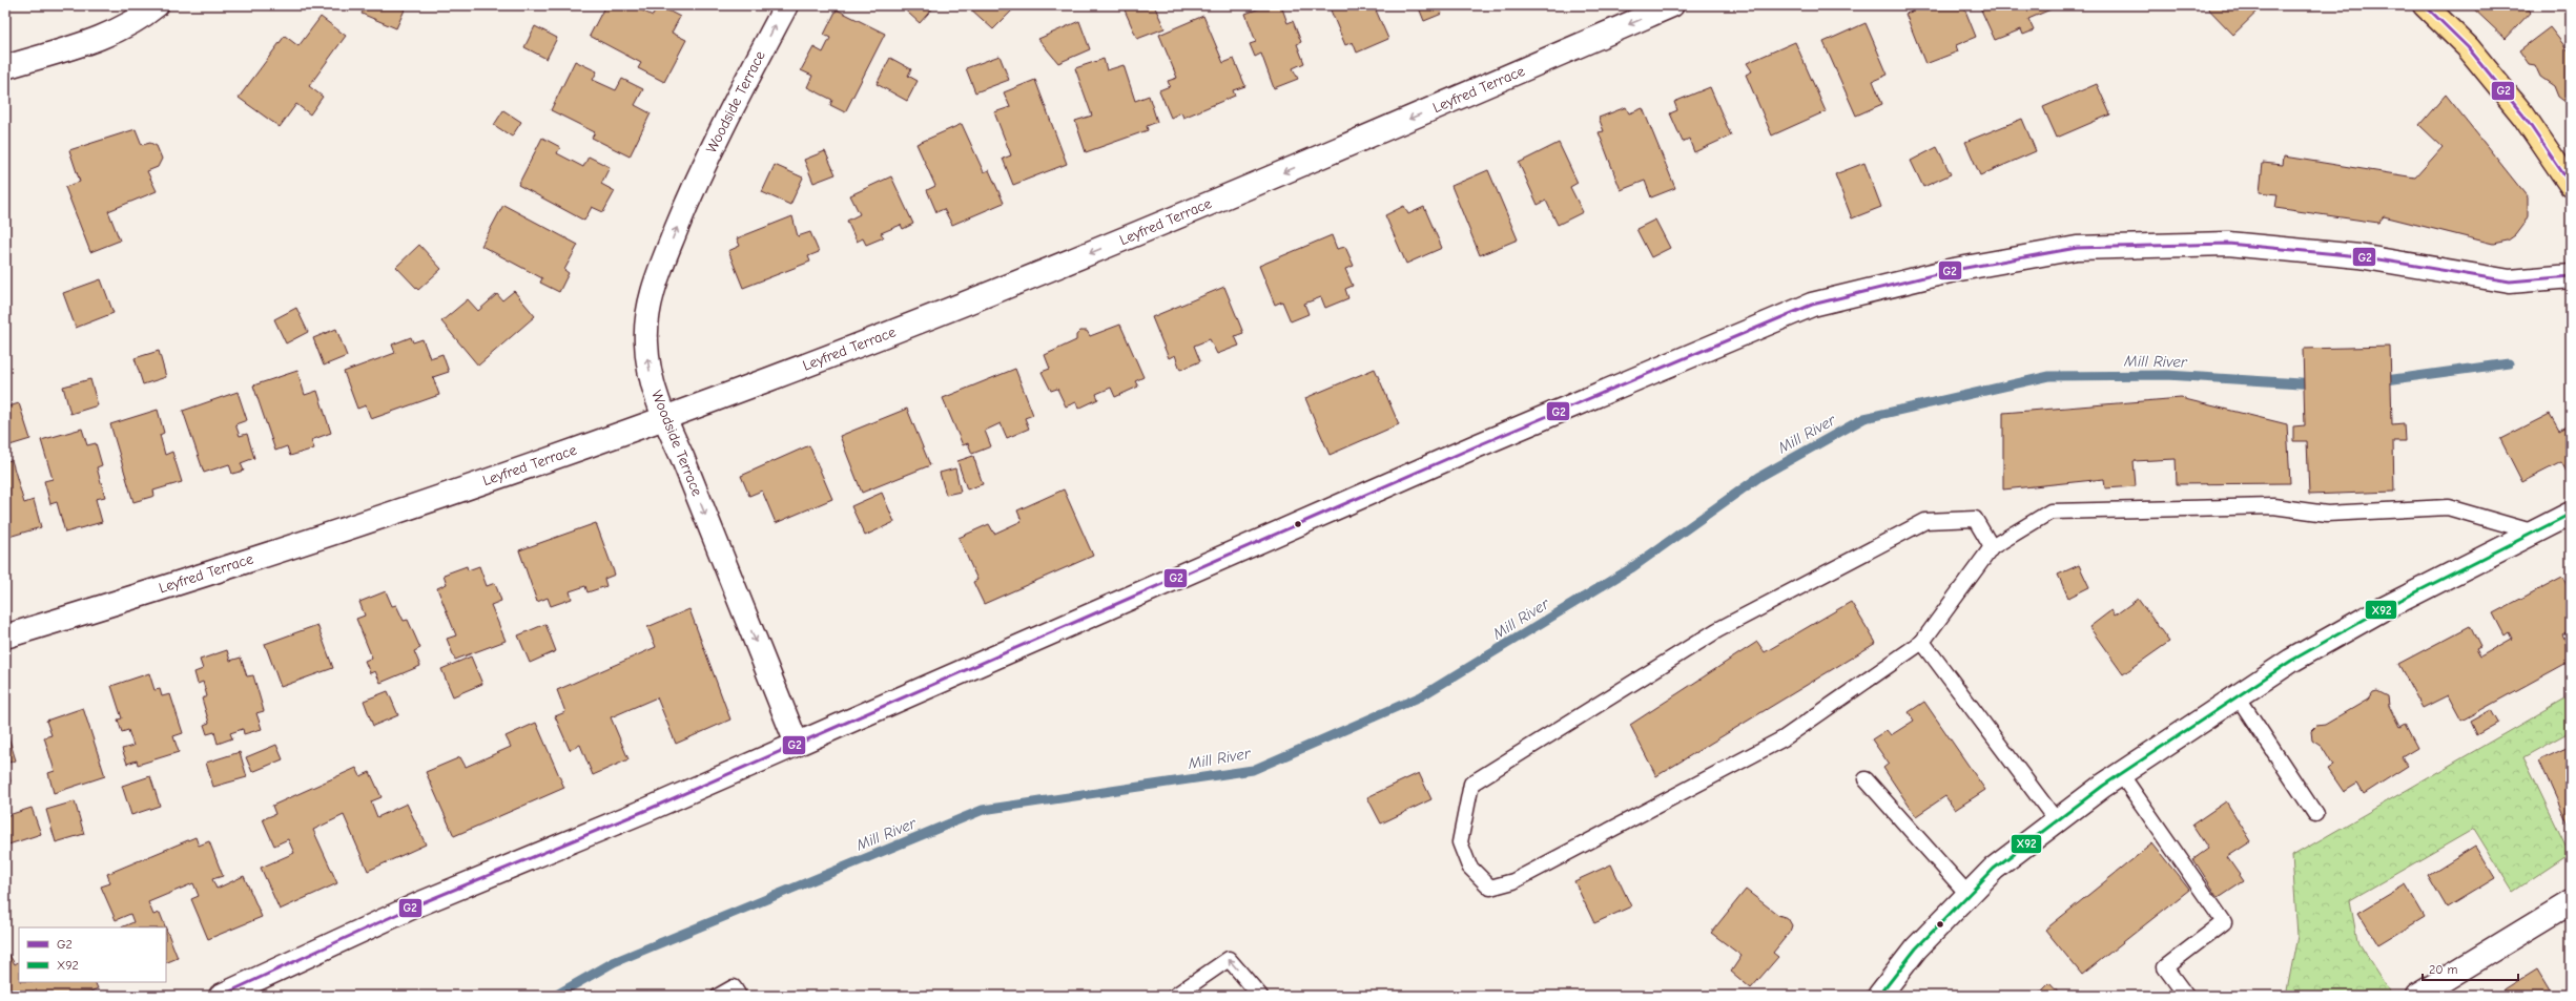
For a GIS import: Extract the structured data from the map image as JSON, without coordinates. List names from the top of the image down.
{
  "streets": {
    "street": ["Leyfred Terrace", "Woodside Terrace"]
  },
  "crossings": [
    ["Leyfred Terrace", "Woodside Terrace"]
  ],
  "one_way": ["Leyfred Terrace"],
  "water": ["Mill River"],
  "lines": ["transit line G2", "transit line X92"],
  "legend": ["G2", "X92"],
  "scale_bar": "20 m"
}
